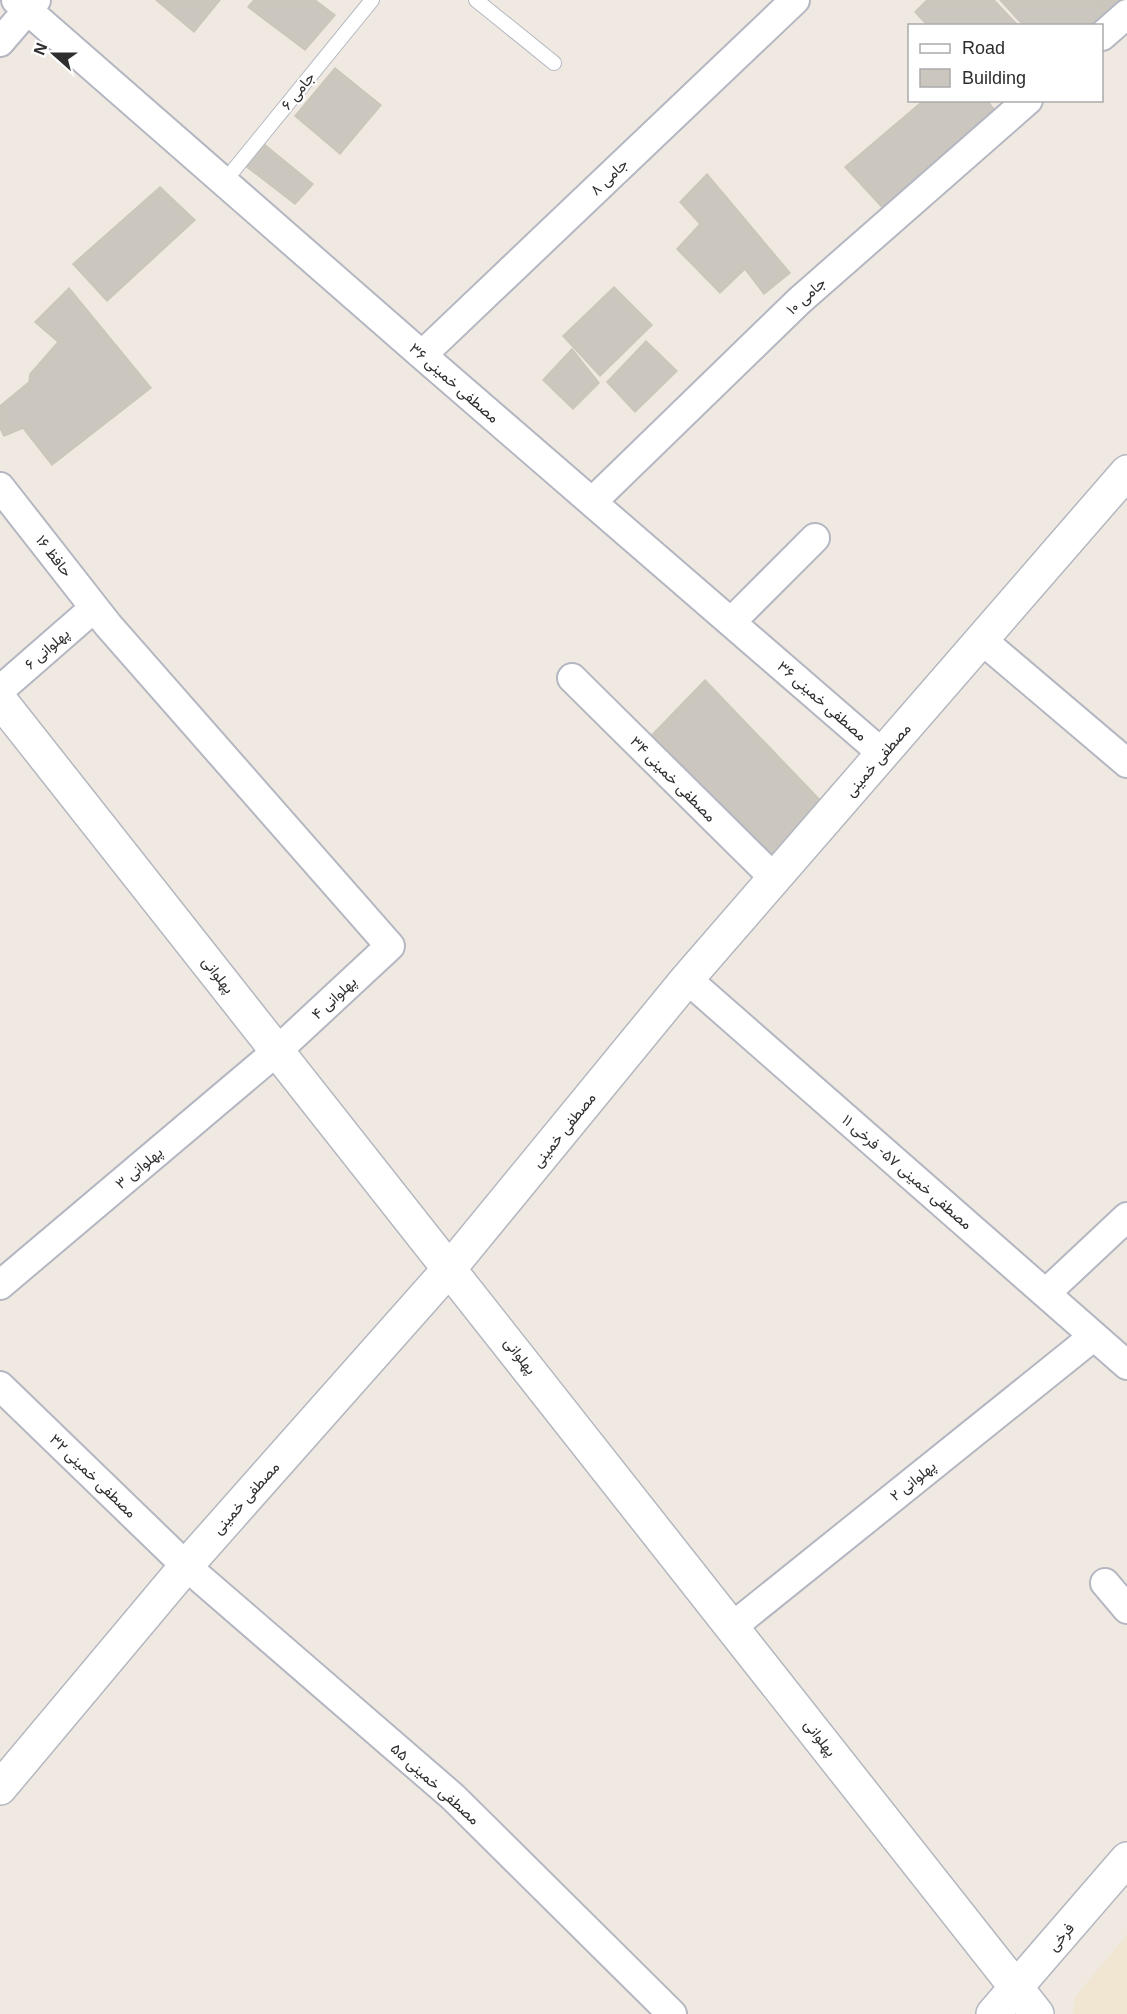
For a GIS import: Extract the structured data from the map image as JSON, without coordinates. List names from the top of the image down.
{
  "streets": {
    "street": [
      "جامی ۸",
      "جامی ۱۰",
      "مصطفی خمینی ۳۶",
      "حافظ ۱۶",
      "پهلوانی ۶",
      "مصطفی خمینی",
      "مصطفی خمینی ۳۴",
      "پهلوانی",
      "پهلوانی ۴",
      "پهلوانی ۳",
      "مصطفی خمینی ۵۷- فرخی ۱۱",
      "مصطفی خمینی ۳۲",
      "پهلوانی ۲",
      "مصطفی خمینی ۵۵",
      "فرخی"
    ],
    "lane": ["جامی ۶"]
  },
  "crossings": [
    ["جامی ۶", "مصطفی خمینی ۳۶"],
    ["جامی ۸", "مصطفی خمینی ۳۶"],
    ["جامی ۱۰", "مصطفی خمینی ۳۶"],
    ["مصطفی خمینی ۳۶", "مصطفی خمینی"],
    ["حافظ ۱۶", "پهلوانی ۶"],
    ["حافظ ۱۶", "پهلوانی ۴"],
    ["مصطفی خمینی", "مصطفی خمینی ۳۴"],
    ["مصطفی خمینی", "پهلوانی"],
    ["مصطفی خمینی", "مصطفی خمینی ۵۷- فرخی ۱۱"],
    ["مصطفی خمینی", "مصطفی خمینی ۳۲"],
    ["مصطفی خمینی", "مصطفی خمینی ۵۵"],
    ["پهلوانی", "پهلوانی ۴"],
    ["پهلوانی", "پهلوانی ۳"],
    ["پهلوانی", "پهلوانی ۲"],
    ["پهلوانی", "فرخی"],
    ["پهلوانی ۴", "پهلوانی ۳"],
    ["مصطفی خمینی ۵۷- فرخی ۱۱", "پهلوانی ۲"],
    ["مصطفی خمینی ۳۲", "مصطفی خمینی ۵۵"]
  ],
  "legend": ["Road", "Building"],
  "north": "left"
}
